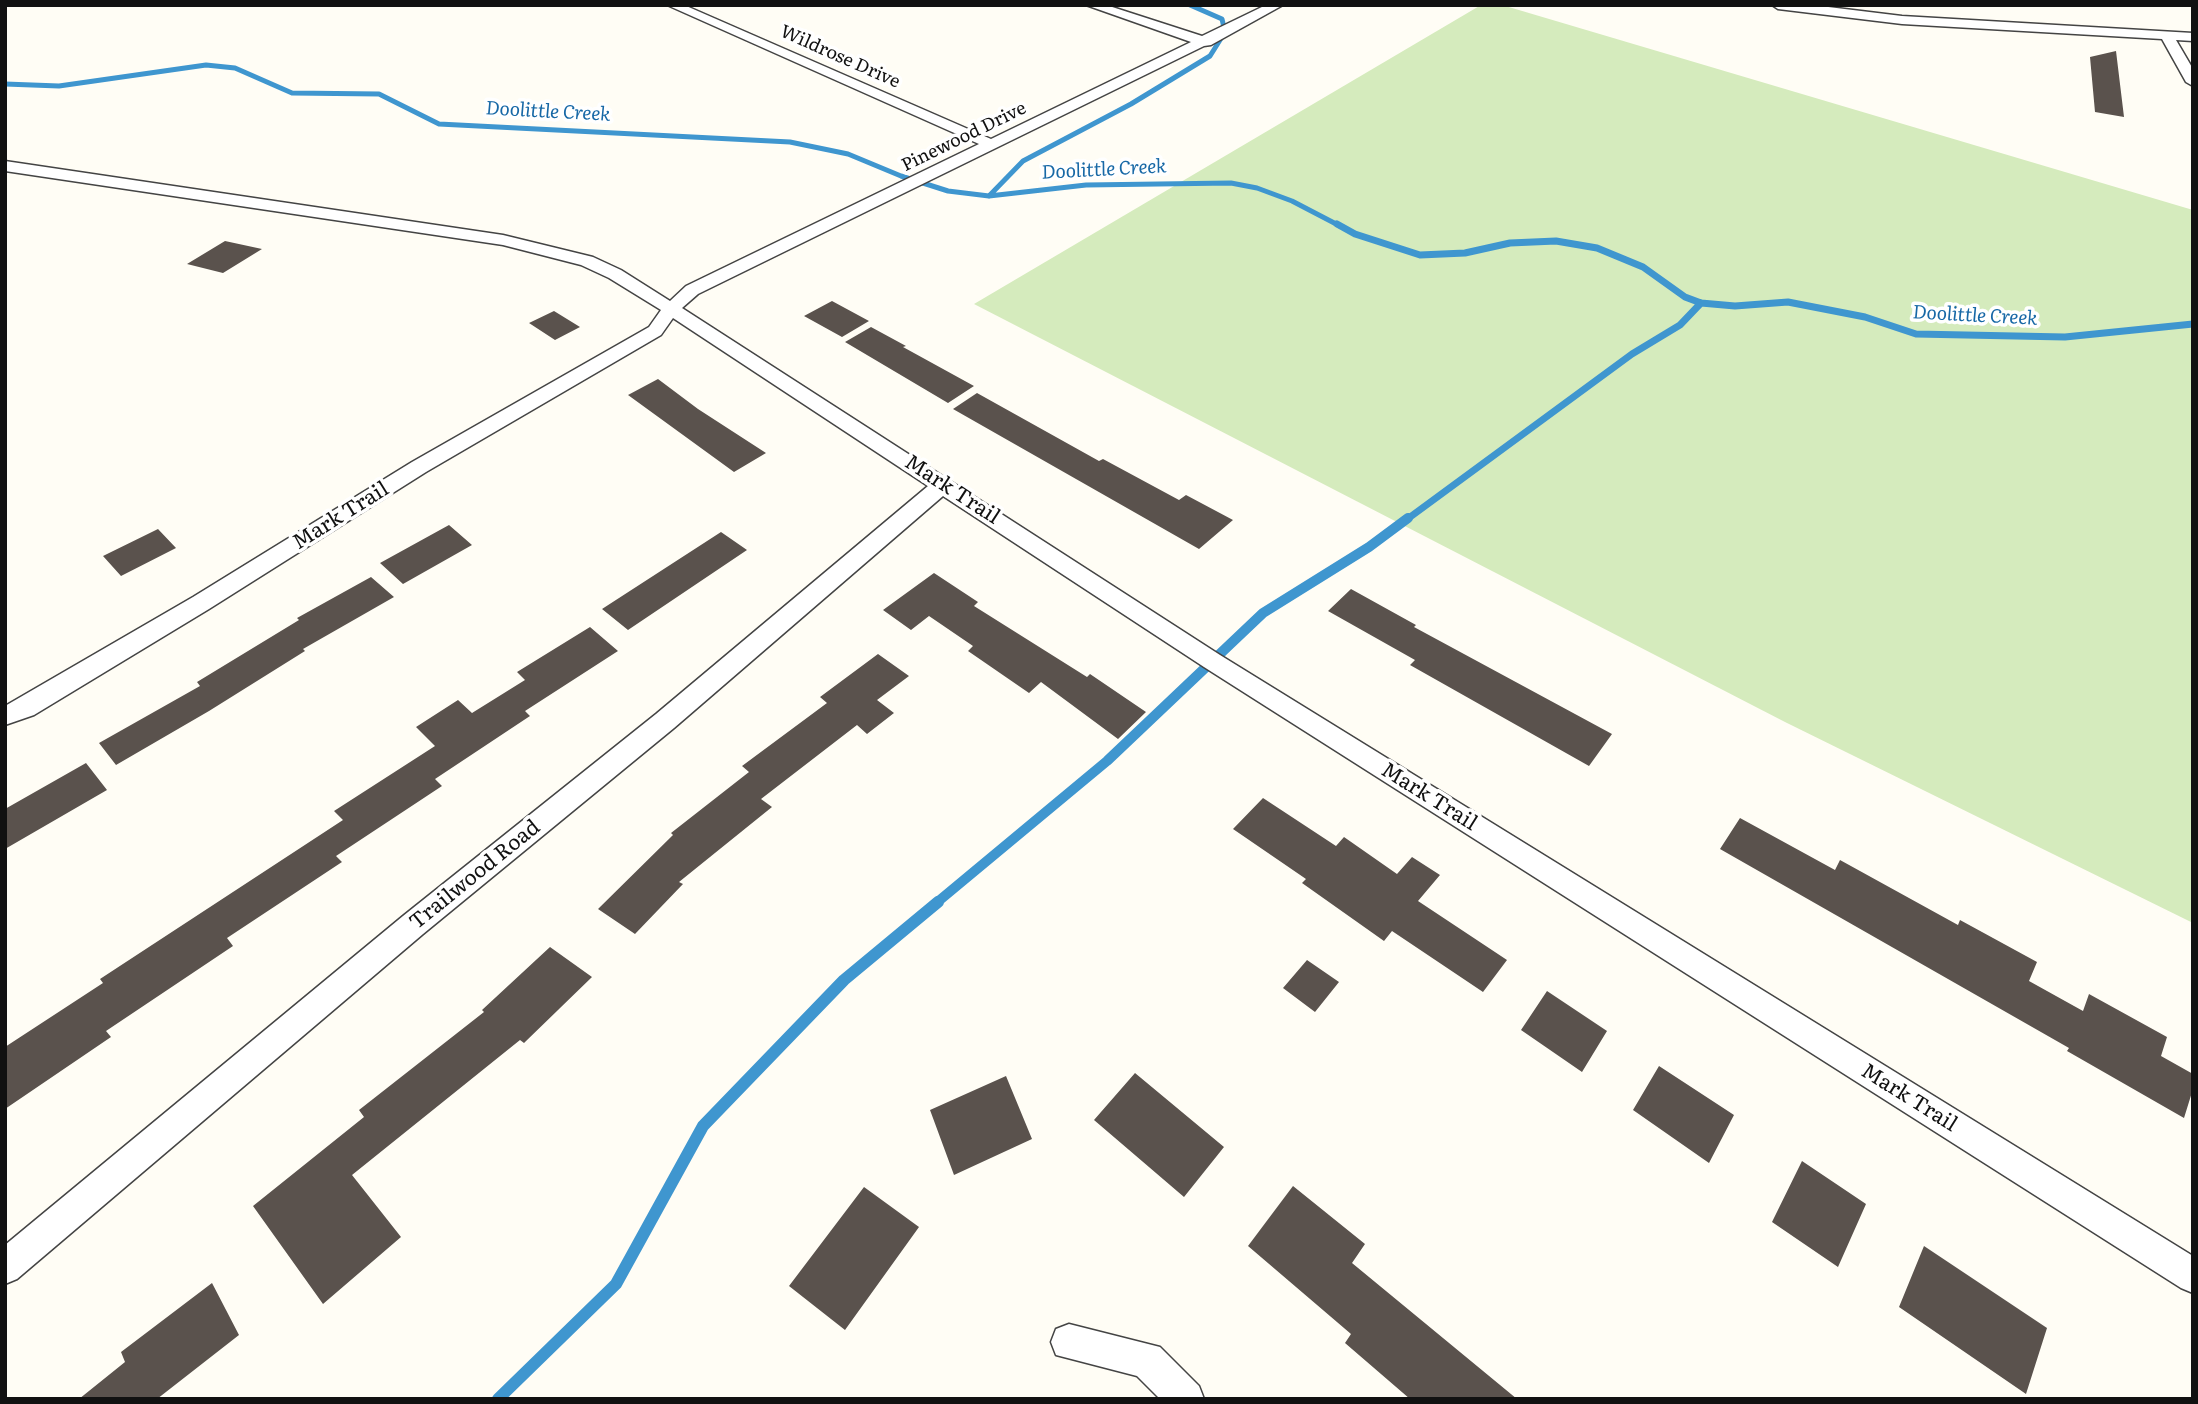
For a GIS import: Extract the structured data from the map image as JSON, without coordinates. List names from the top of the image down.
{
  "streets": {
    "street": [
      "Wildrose Drive",
      "Pinewood Drive",
      "Mark Trail",
      "Trailwood Road"
    ]
  },
  "crossings": [
    ["Wildrose Drive", "Pinewood Drive"],
    ["Pinewood Drive", "Mark Trail"],
    ["Mark Trail", "Trailwood Road"]
  ],
  "water": ["Doolittle Creek"]
}
